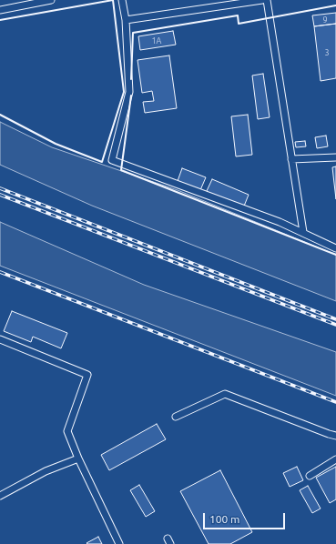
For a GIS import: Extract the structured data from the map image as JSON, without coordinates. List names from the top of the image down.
{
  "house_numbers": ["9", "1А", "3"],
  "scale_bar": "100 m"
}
